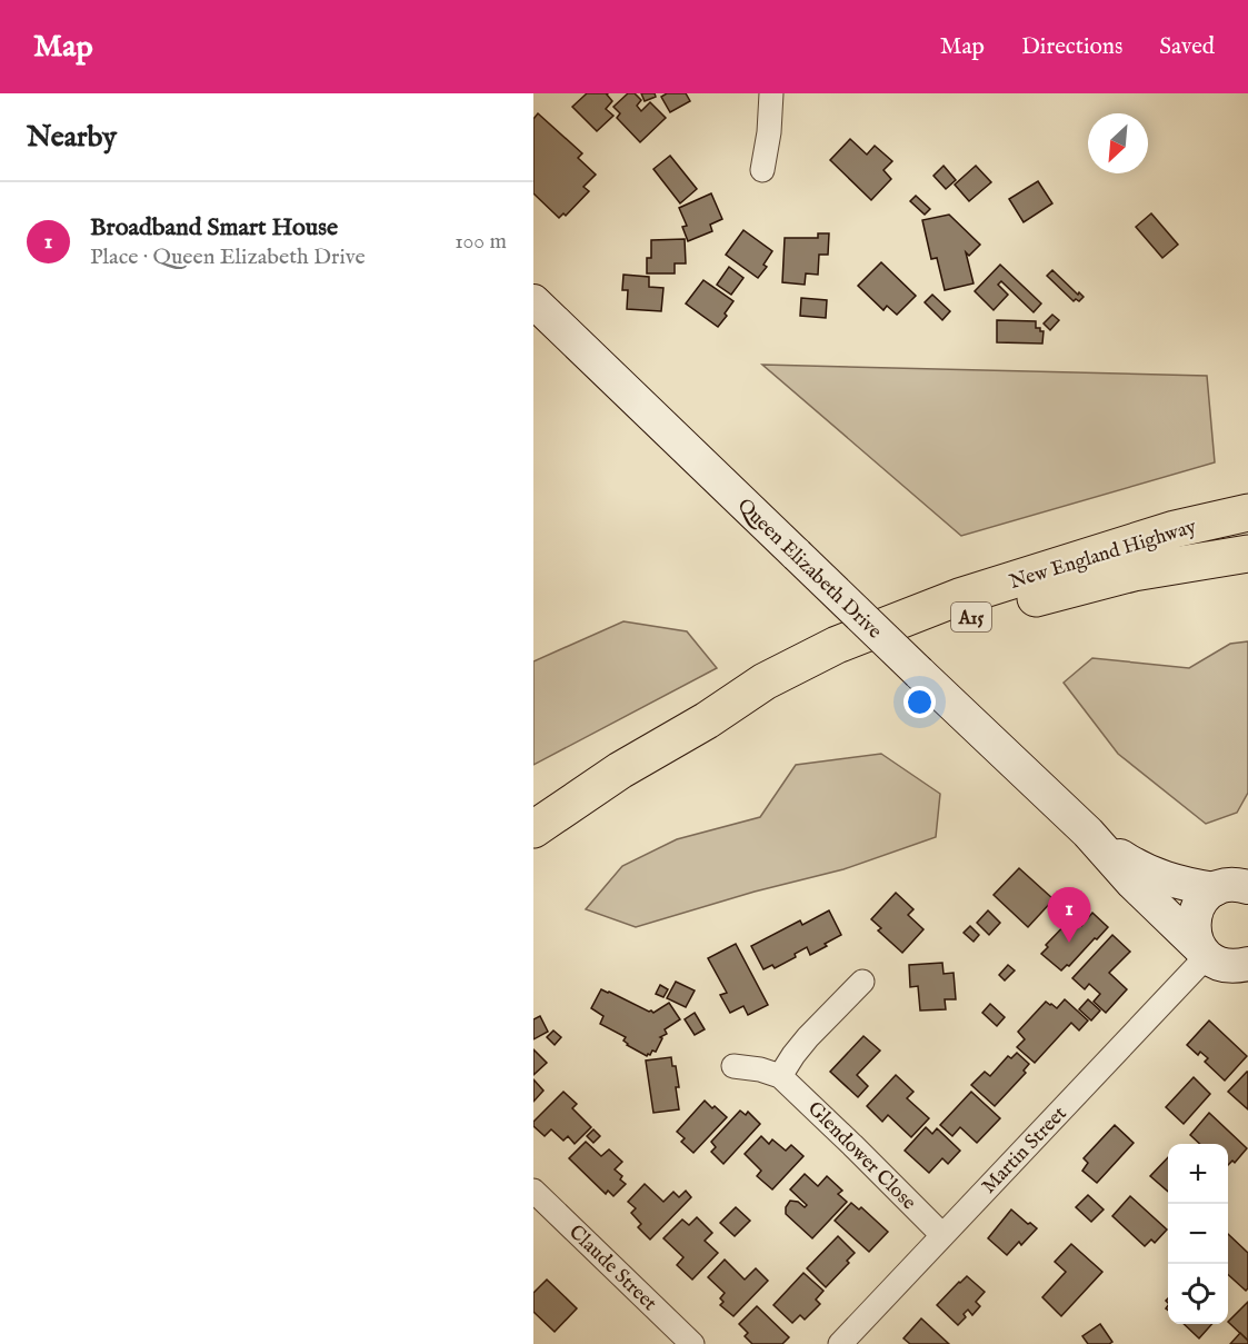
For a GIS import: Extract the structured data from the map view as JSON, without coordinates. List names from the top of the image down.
{
  "streets": {
    "highway": ["New England Highway", "A15"],
    "street": [
      "Queen Elizabeth Drive",
      "Martin Street",
      "Glendower Close",
      "Claude Street"
    ]
  },
  "crossings": [
    ["Queen Elizabeth Drive", "Martin Street"],
    ["Martin Street", "Glendower Close"]
  ],
  "north": "bottom left",
  "page": {
    "header": "Map",
    "nav": ["Map", "Directions", "Saved"],
    "heading": "Nearby",
    "list": [
      {
        "mark": "1",
        "name": "Broadband Smart House",
        "note": "Place · Queen Elizabeth Drive",
        "value": "100 m"
      }
    ],
    "pins": "1",
    "map_buttons": ["+", "−"]
  }
}
